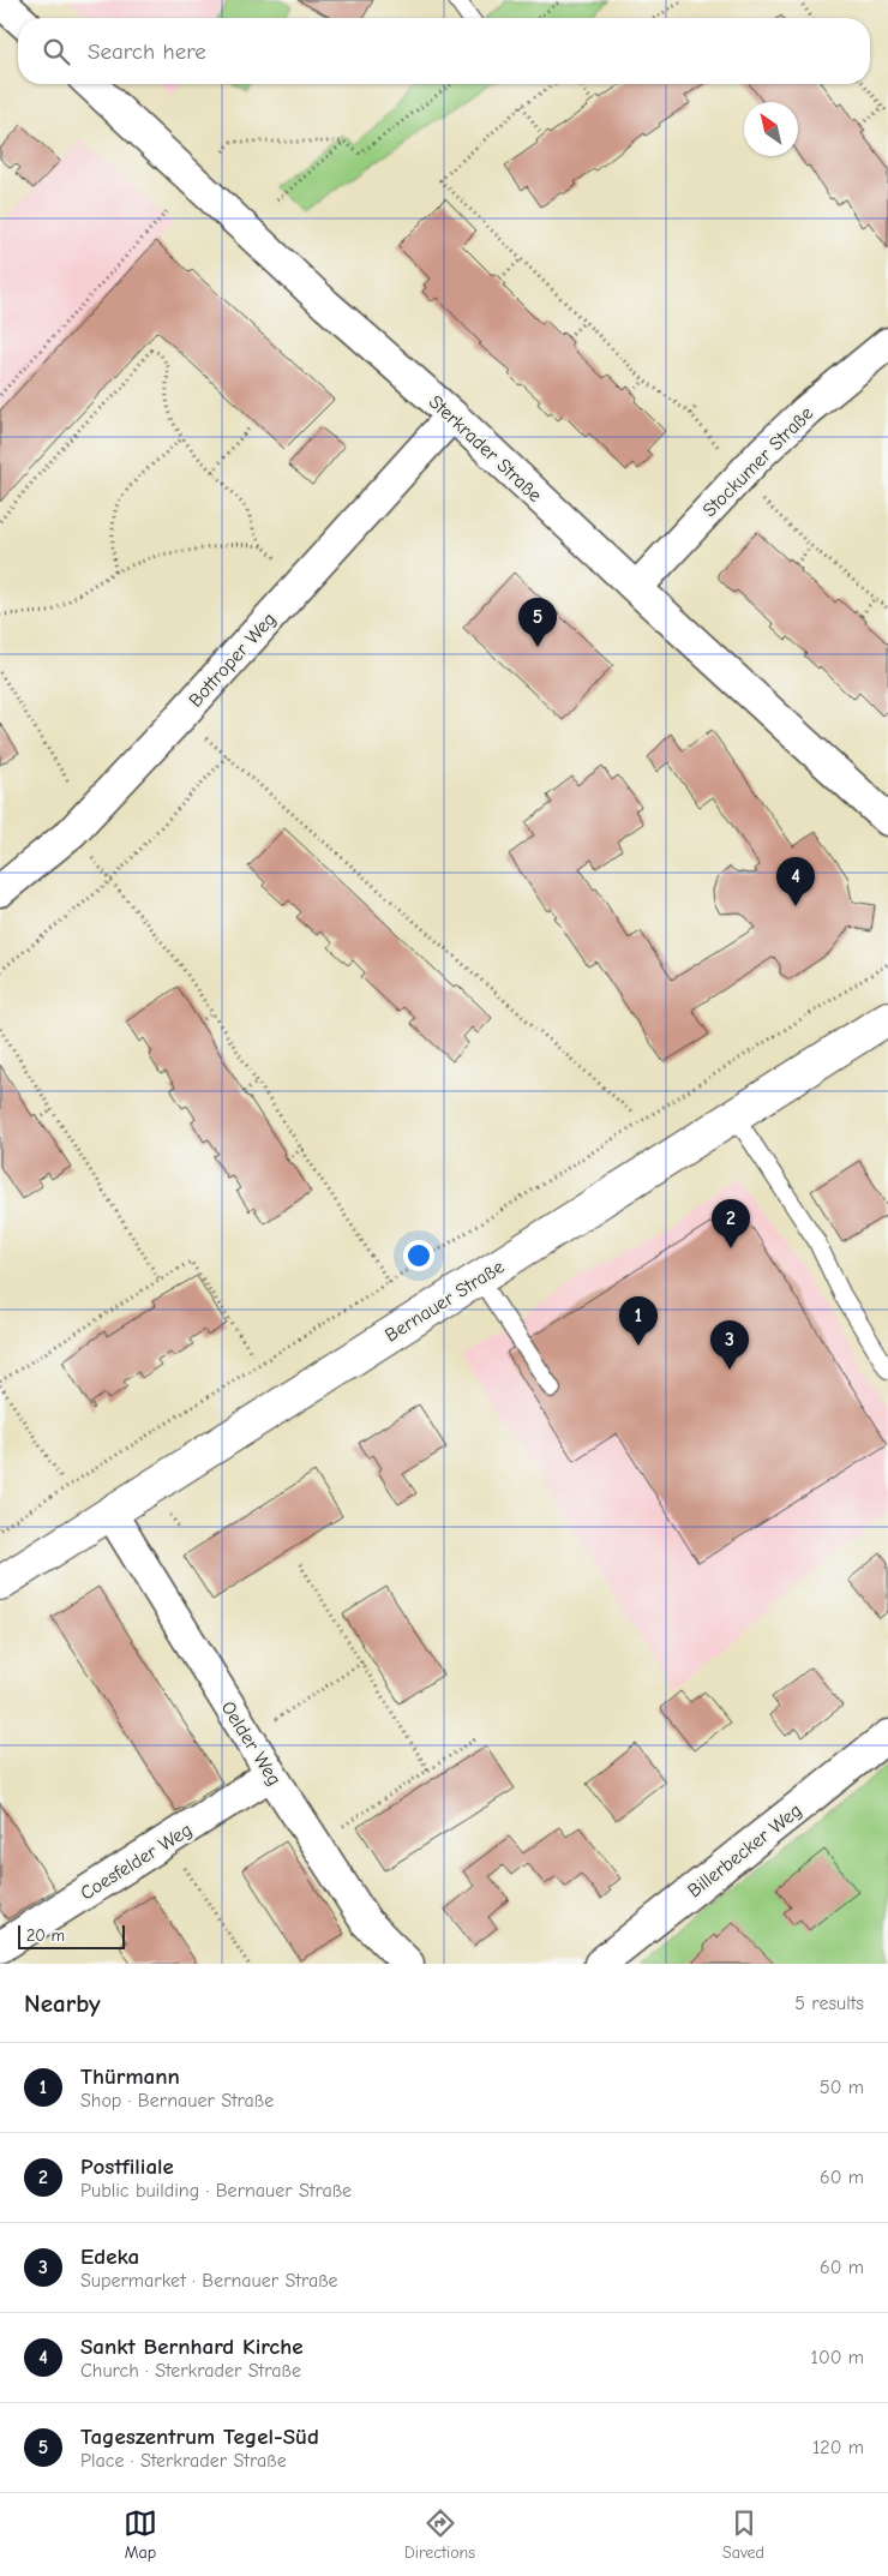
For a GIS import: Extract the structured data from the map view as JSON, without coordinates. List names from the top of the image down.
{
  "streets": {
    "main road": ["Bernauer Straße"],
    "street": [
      "Sterkrader Straße",
      "Stockumer Straße",
      "Bottroper Weg",
      "Oelder Weg",
      "Billerbecker Weg",
      "Coesfelder Weg"
    ]
  },
  "crossings": [
    ["Sterkrader Straße", "Stockumer Straße"],
    ["Sterkrader Straße", "Bottroper Weg"],
    ["Bernauer Straße", "Oelder Weg"],
    ["Oelder Weg", "Coesfelder Weg"]
  ],
  "scale_bar": "20 m",
  "north": "top left",
  "page": {
    "search": "Search here",
    "pins": [
      "5",
      "4",
      "2",
      "1",
      "3"
    ],
    "scale": "20 m",
    "heading": ["Nearby", "5 results"],
    "list": [
      {
        "mark": "1",
        "name": "Thürmann",
        "note": "Shop · Bernauer Straße",
        "value": "50 m"
      },
      {
        "mark": "2",
        "name": "Postfiliale",
        "note": "Public building · Bernauer Straße",
        "value": "60 m"
      },
      {
        "mark": "3",
        "name": "Edeka",
        "note": "Supermarket · Bernauer Straße",
        "value": "60 m"
      },
      {
        "mark": "4",
        "name": "Sankt Bernhard Kirche",
        "note": "Church · Sterkrader Straße",
        "value": "100 m"
      },
      {
        "mark": "5",
        "name": "Tageszentrum Tegel-Süd",
        "note": "Place · Sterkrader Straße",
        "value": "120 m"
      }
    ],
    "nav": ["Map", "Directions", "Saved"]
  }
}
